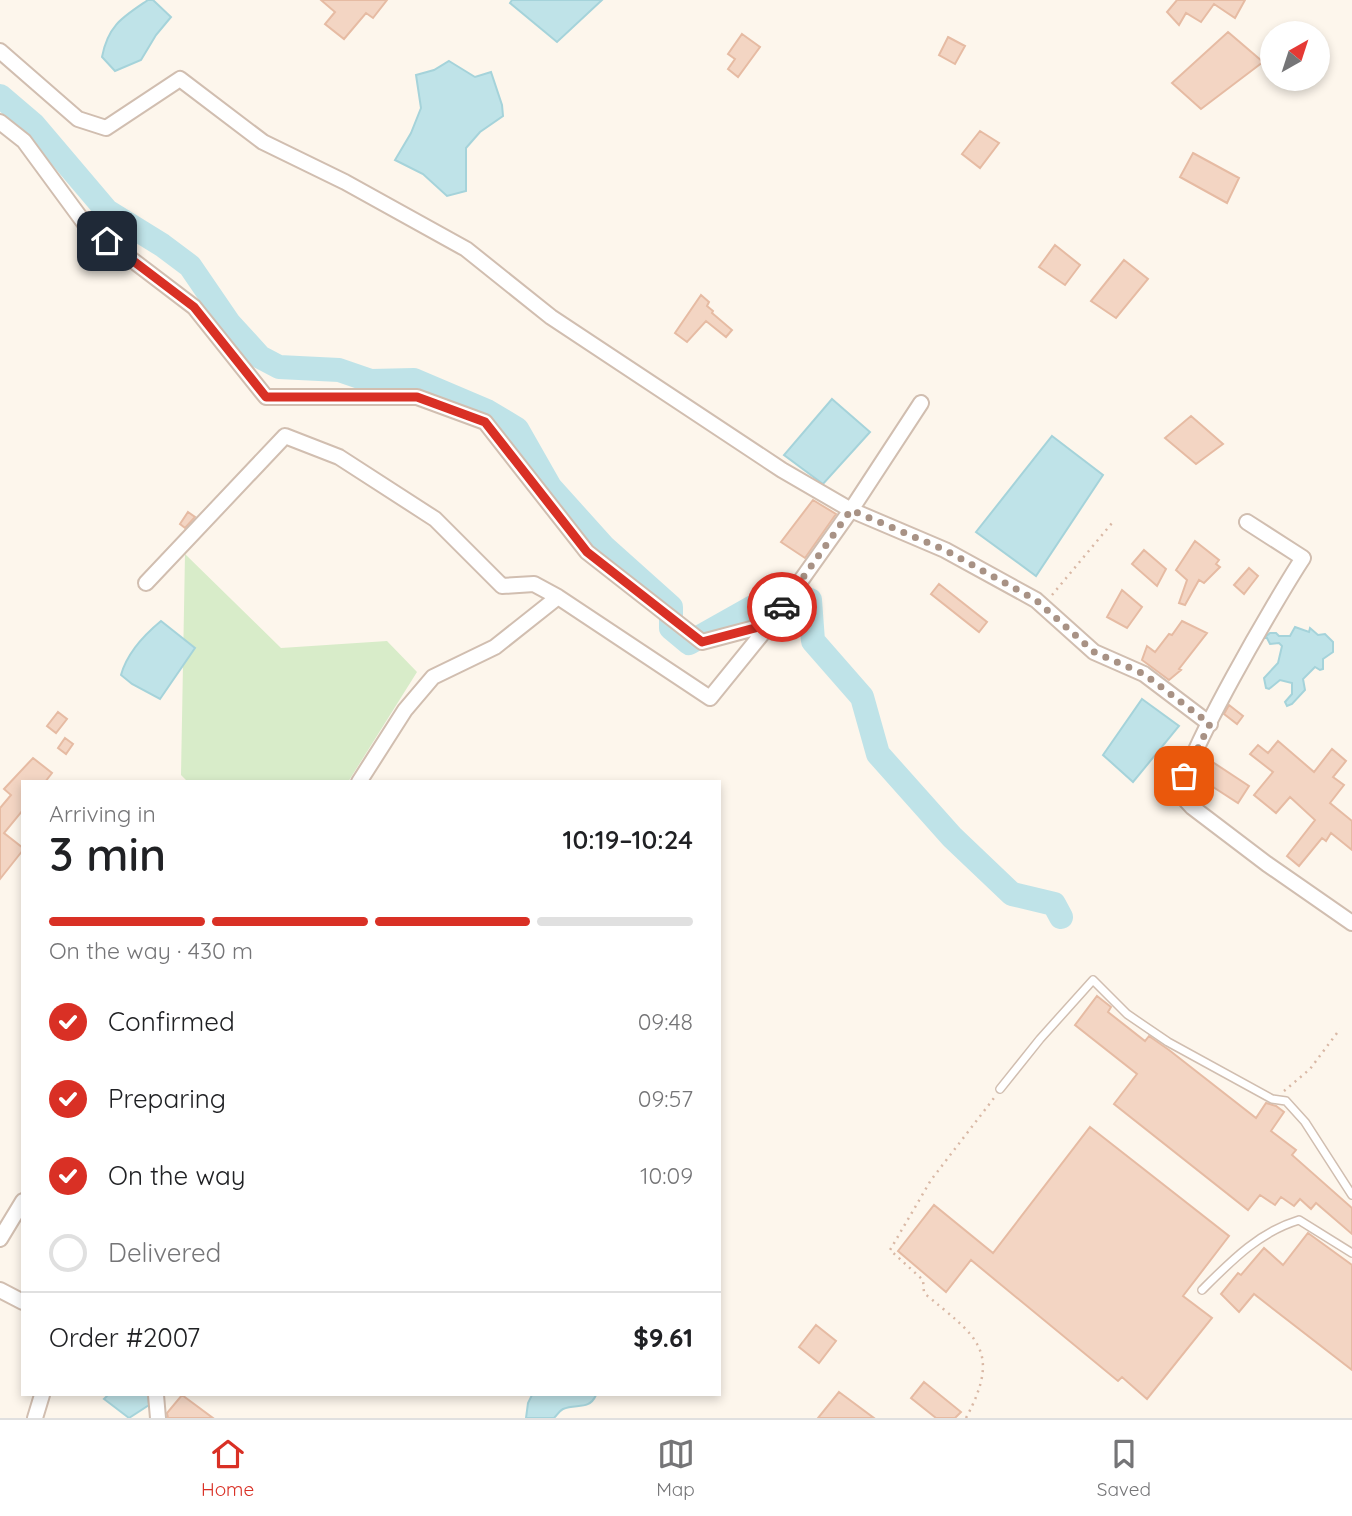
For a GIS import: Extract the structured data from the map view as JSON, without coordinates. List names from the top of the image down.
{
  "north": "top right",
  "page": {
    "heading": ["3 min", "Arriving in", "10:19–10:24"],
    "panel": ["Order #2007", "$9.61"],
    "bar": "On the way · 430 m",
    "list": [
      ["Confirmed", "09:48"],
      ["Preparing", "09:57"],
      ["On the way", "10:09"],
      "Delivered"
    ],
    "tabs": ["Home", "Map", "Saved"]
  }
}
